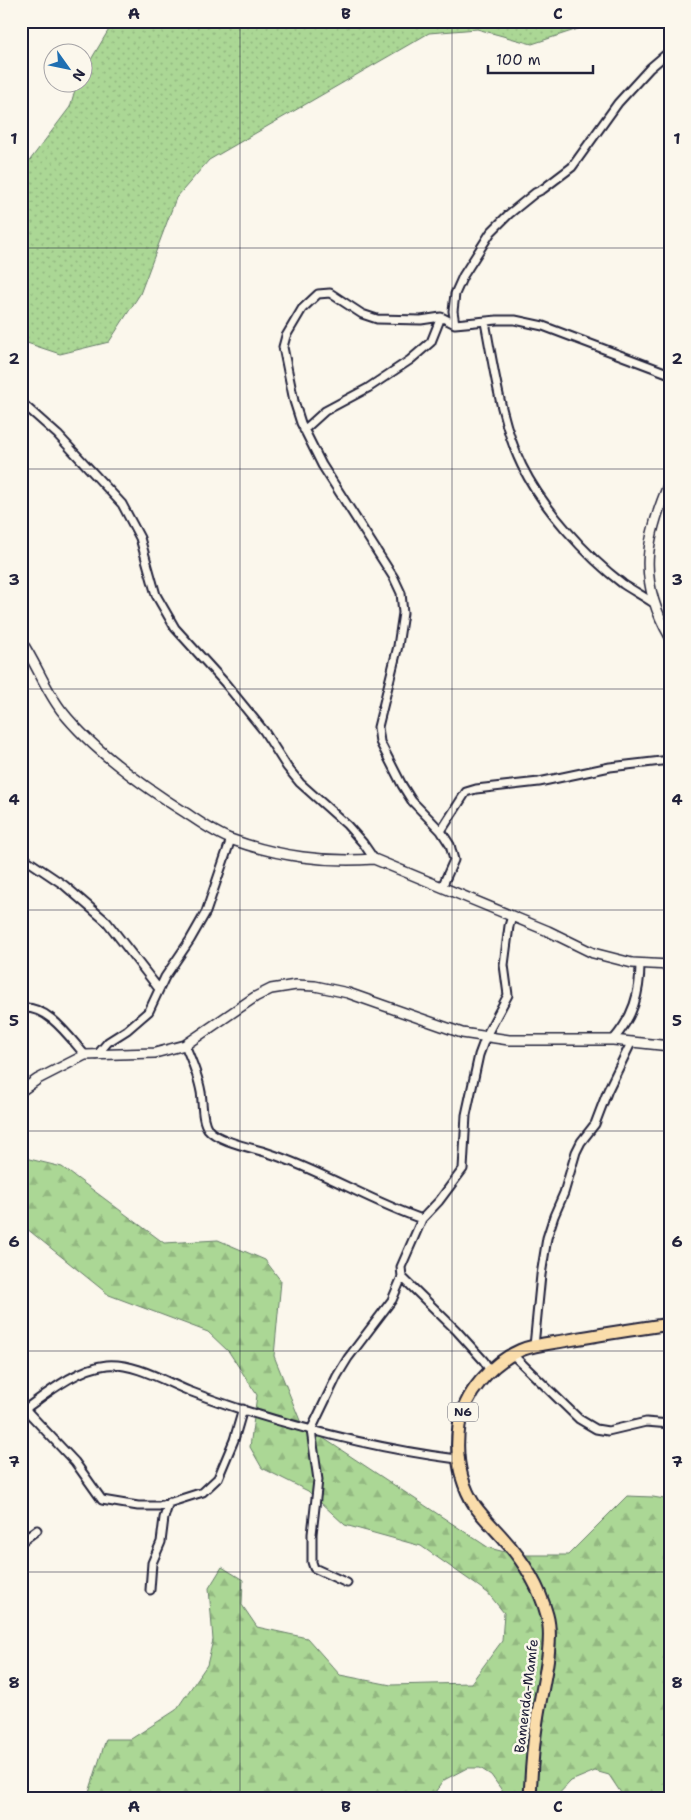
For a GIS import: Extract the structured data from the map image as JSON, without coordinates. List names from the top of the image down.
{
  "streets": {
    "highway": ["N6", "Bamenda-Mamfe"]
  },
  "scale_bar": "100 m",
  "north": "bottom right",
  "grid": {
    "columns": ["A", "B", "C"],
    "rows": [
      "1",
      "2",
      "3",
      "4",
      "5",
      "6",
      "7",
      "8"
    ]
  }
}
